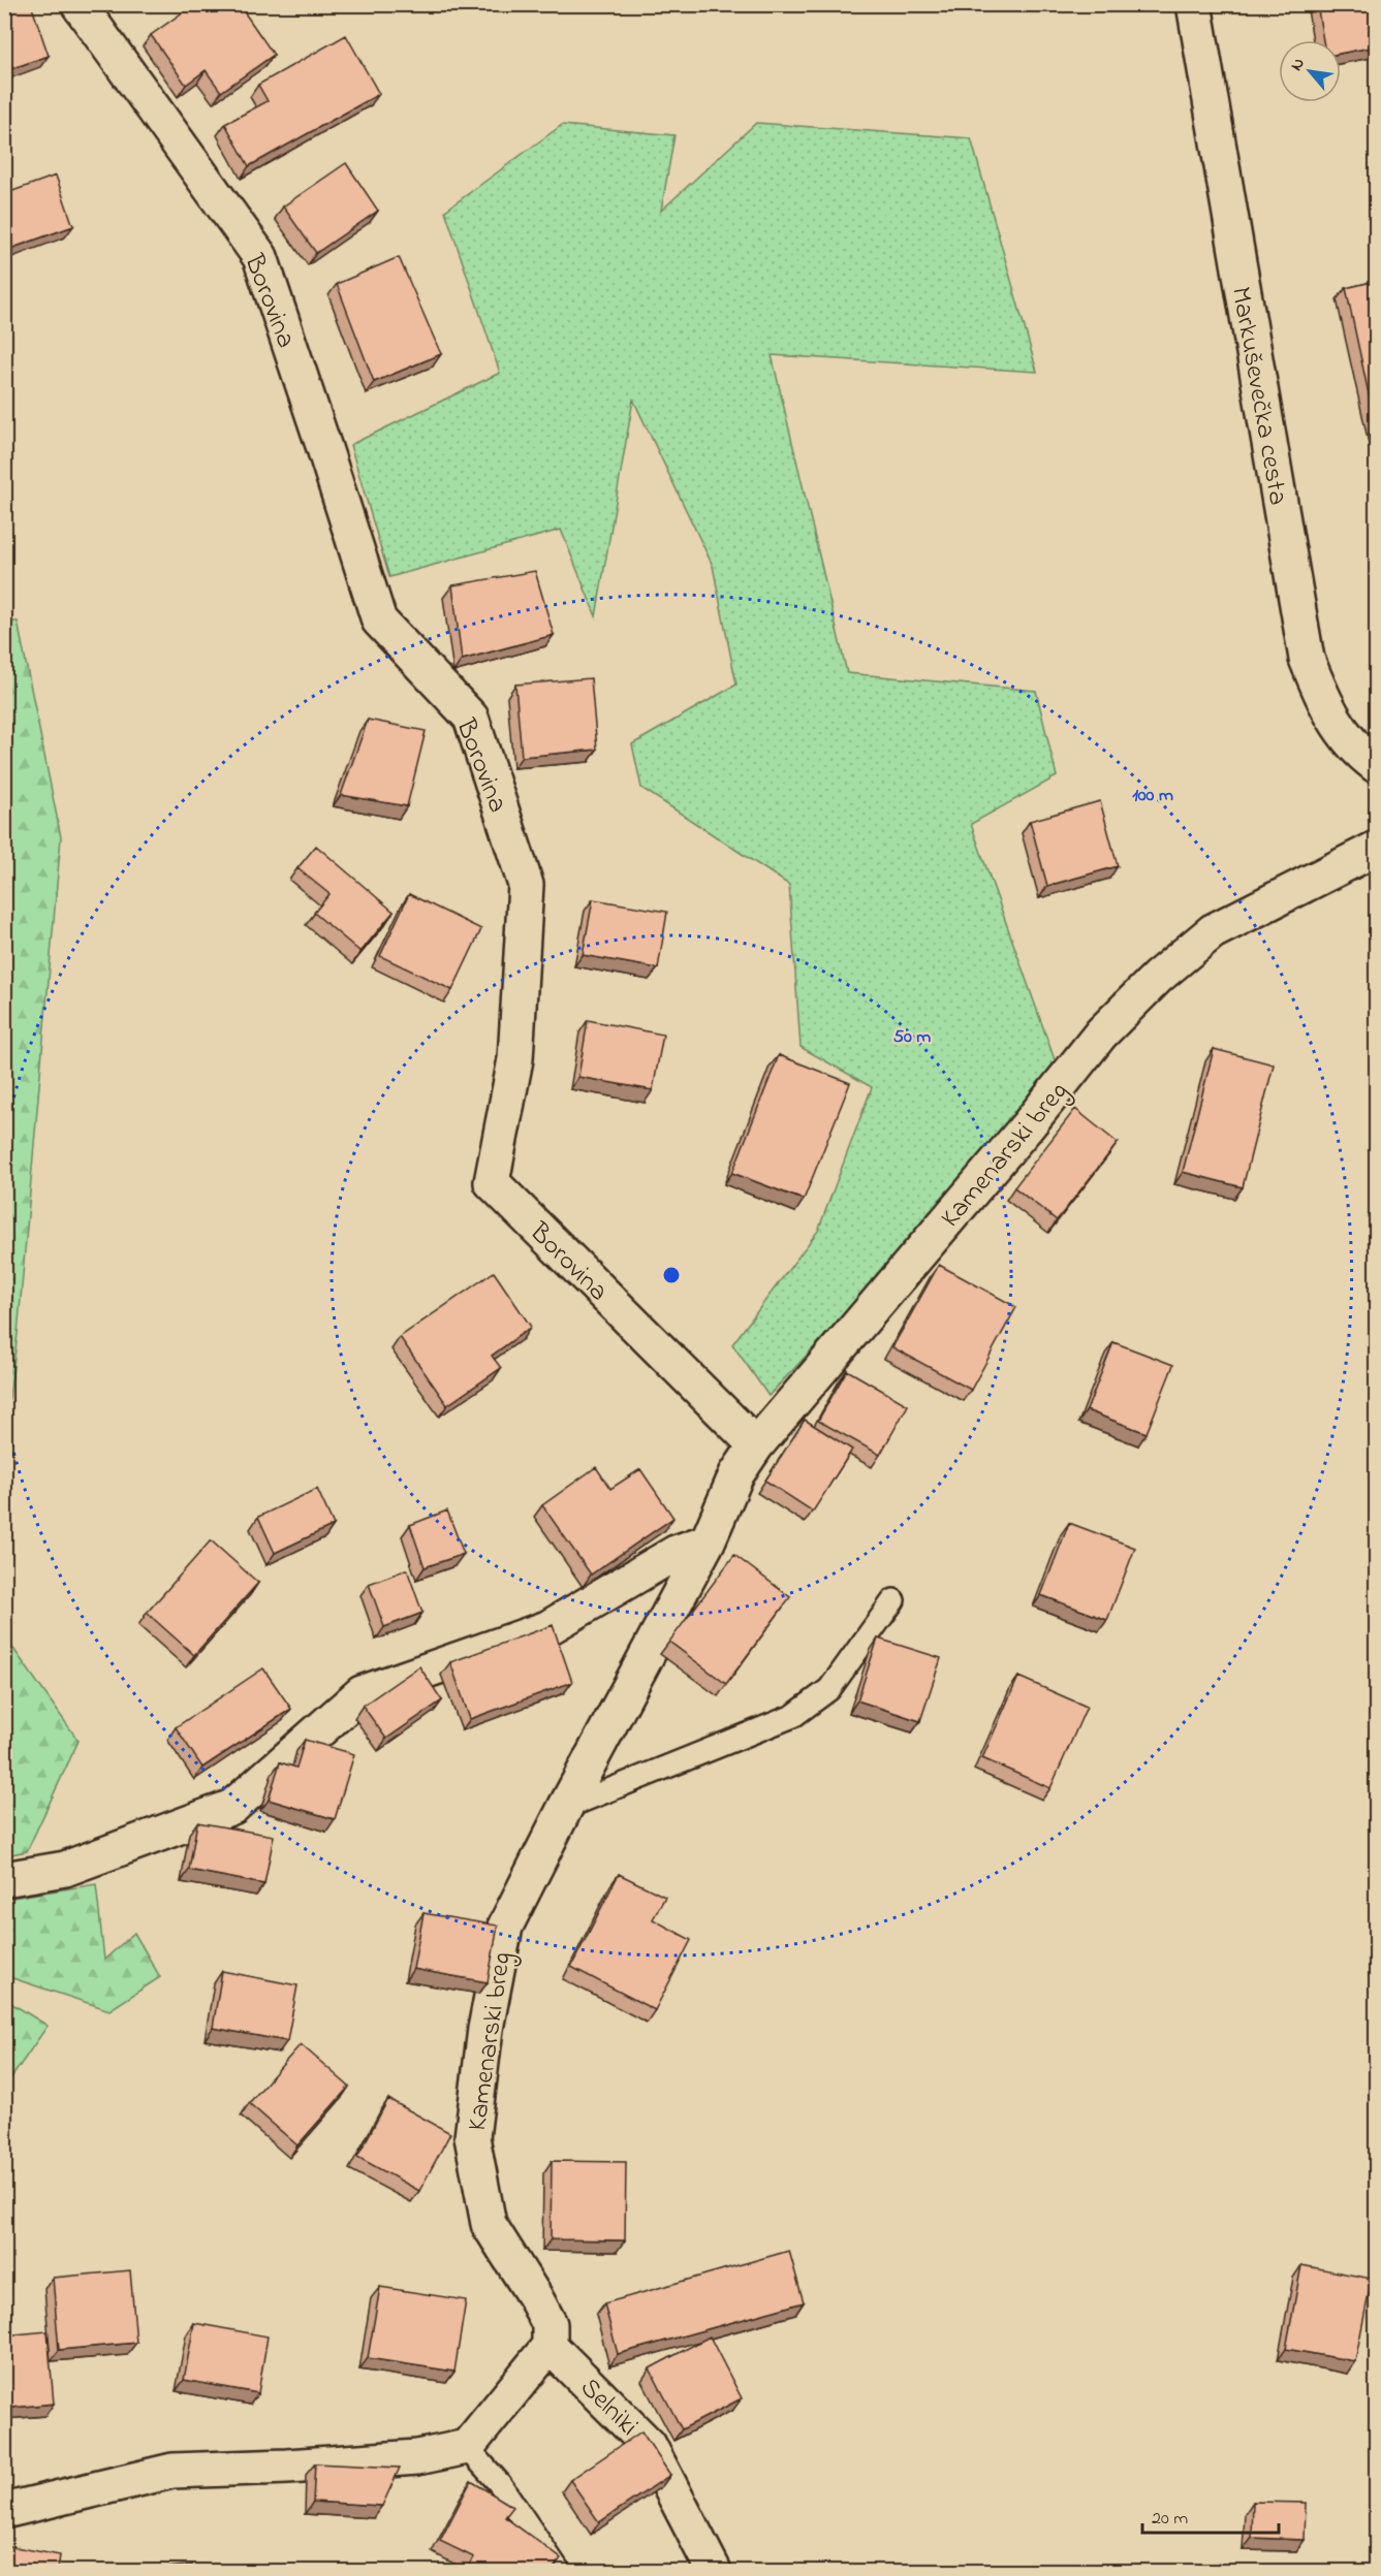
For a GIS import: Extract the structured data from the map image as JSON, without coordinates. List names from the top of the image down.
{
  "streets": {
    "street": [
      "Borovina",
      "Markuševečka cesta",
      "Kamenarski breg",
      "Selniki"
    ]
  },
  "crossings": [
    ["Borovina", "Kamenarski breg"],
    ["Kamenarski breg", "Selniki"]
  ],
  "scale_bar": "20 m",
  "north": "top left",
  "rings": ["100 m", "50 m"]
}
